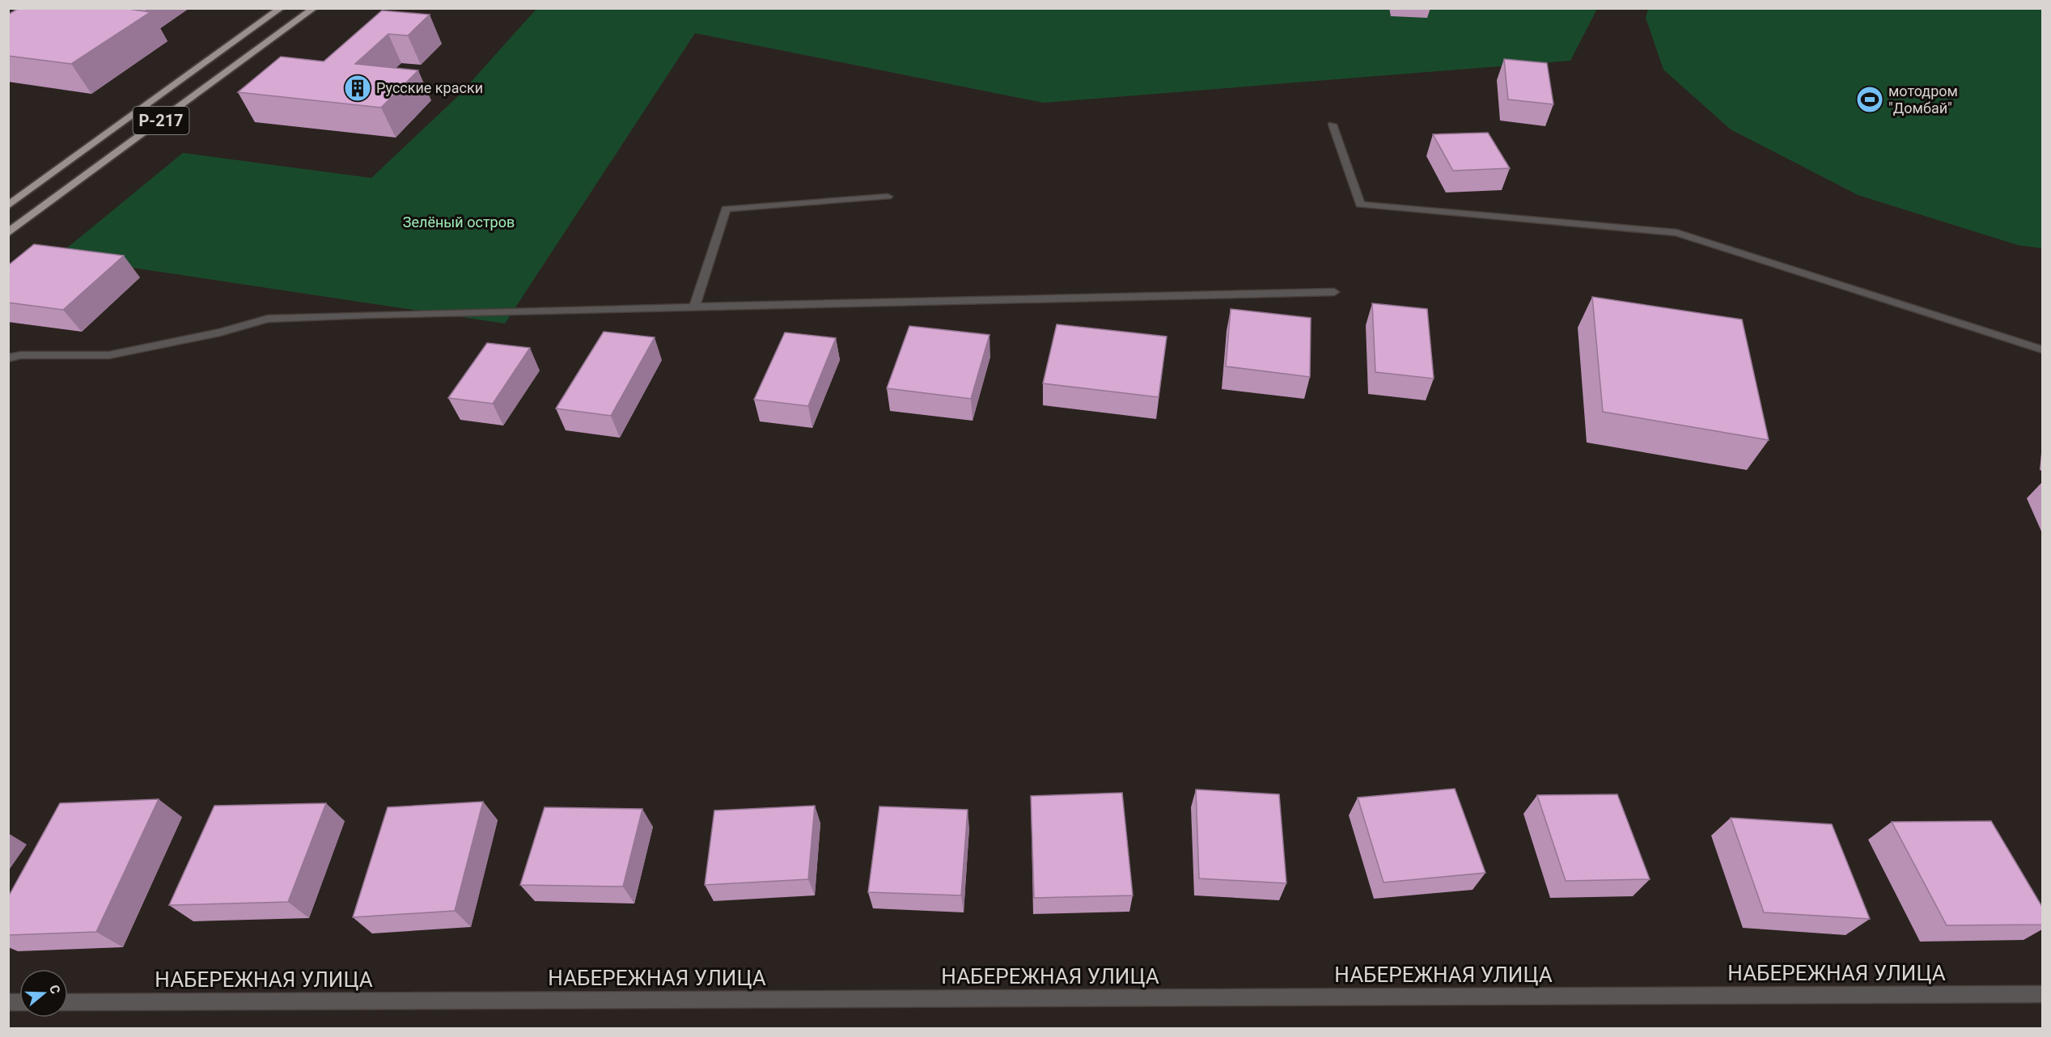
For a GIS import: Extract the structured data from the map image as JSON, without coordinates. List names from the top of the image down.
{
  "streets": {
    "highway": ["Р-217"],
    "street": ["НАБЕРЕЖНАЯ УЛИЦА"]
  },
  "parks": ["Зелёный остров"],
  "places": {
    "building": ["Русские краски"],
    "sports": ["мотодром \"Домбай\""]
  },
  "north": "right"
}
